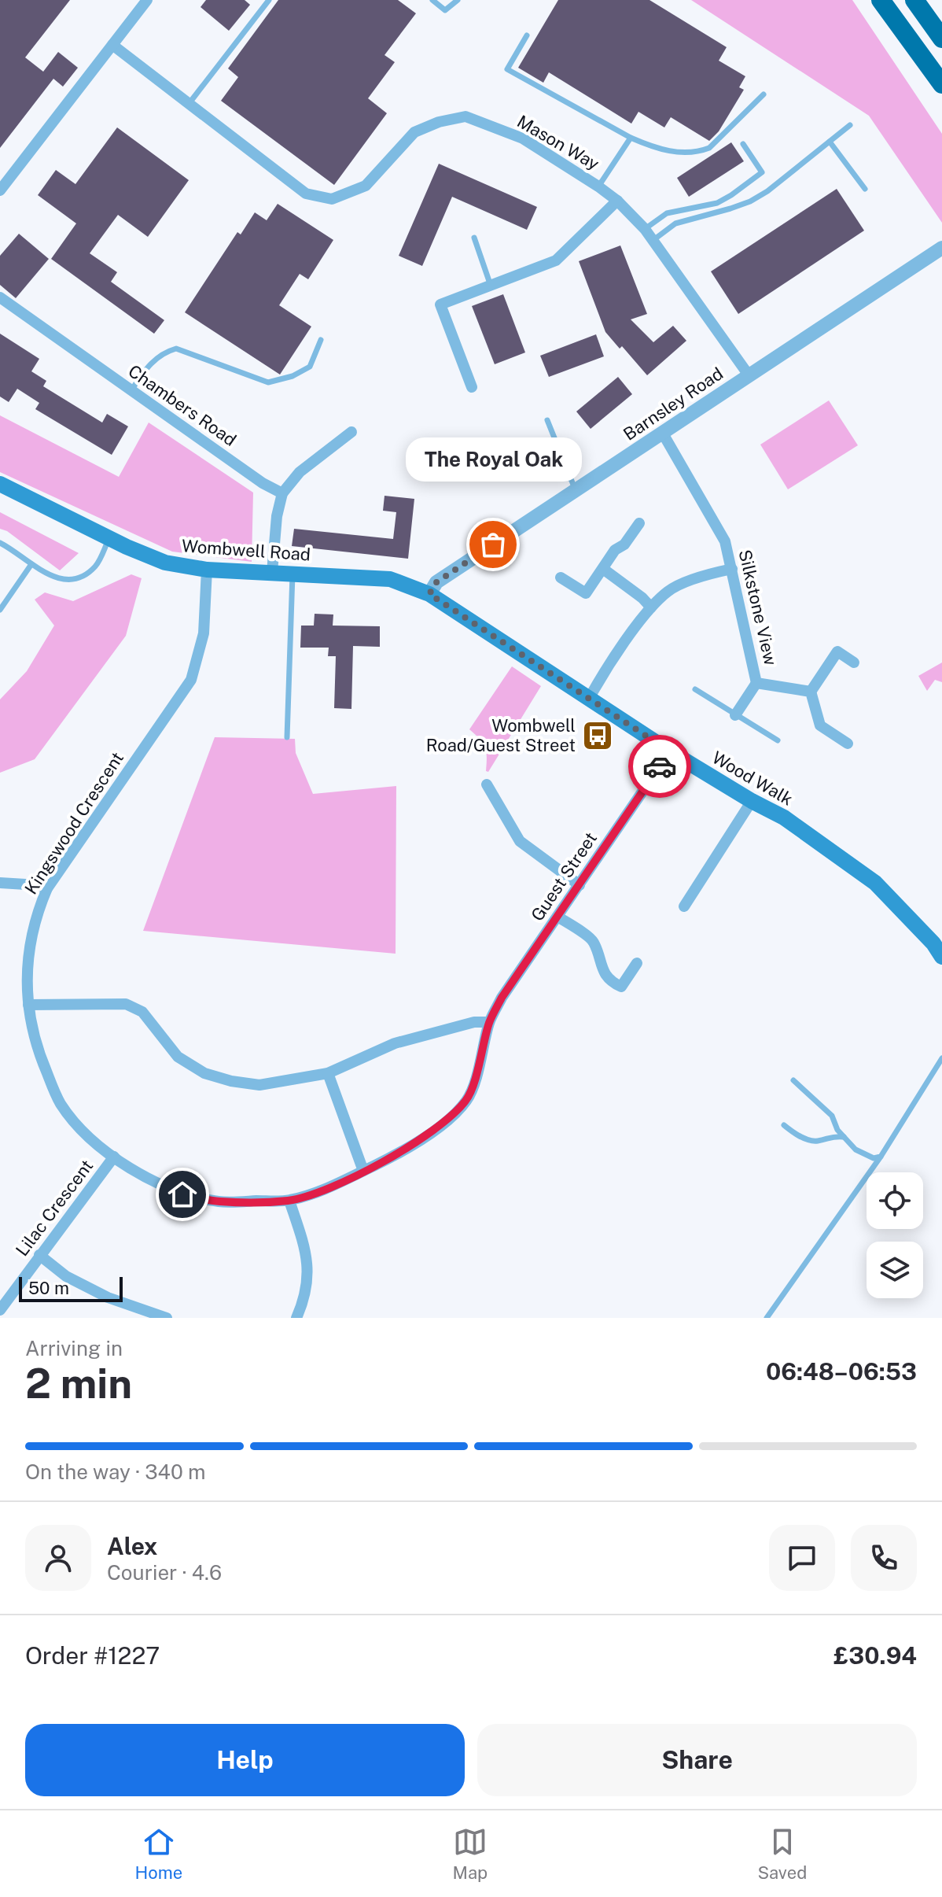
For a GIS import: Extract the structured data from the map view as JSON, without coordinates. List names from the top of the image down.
{
  "streets": {
    "main road": ["Wombwell Road", "Wood Walk"],
    "street": [
      "Mason Way",
      "Barnsley Road",
      "Chambers Road",
      "Silkstone View",
      "Kingswood Crescent",
      "Guest Street",
      "Lilac Crescent"
    ]
  },
  "crossings": [
    ["Mason Way", "Barnsley Road"],
    ["Barnsley Road", "Wombwell Road"],
    ["Barnsley Road", "Silkstone View"],
    ["Barnsley Road", "Wood Walk"],
    ["Wombwell Road", "Wood Walk"],
    ["Wombwell Road", "Kingswood Crescent"],
    ["Wood Walk", "Guest Street"],
    ["Kingswood Crescent", "Guest Street"],
    ["Kingswood Crescent", "Lilac Crescent"]
  ],
  "places": {
    "other": ["The Royal Oak"],
    "bus stop": ["Wombwell Road/Guest Street"]
  },
  "scale_bar": "50 m",
  "page": {
    "bubble": "The Royal Oak",
    "scale": "50 m",
    "heading": ["2 min", "Arriving in", "06:48–06:53"],
    "panel": [
      "Alex",
      "Courier · 4.6",
      "Order #1227",
      "£30.94"
    ],
    "bar": "On the way · 340 m",
    "buttons": ["Help", "Share"],
    "tabs": ["Home", "Map", "Saved"]
  }
}
